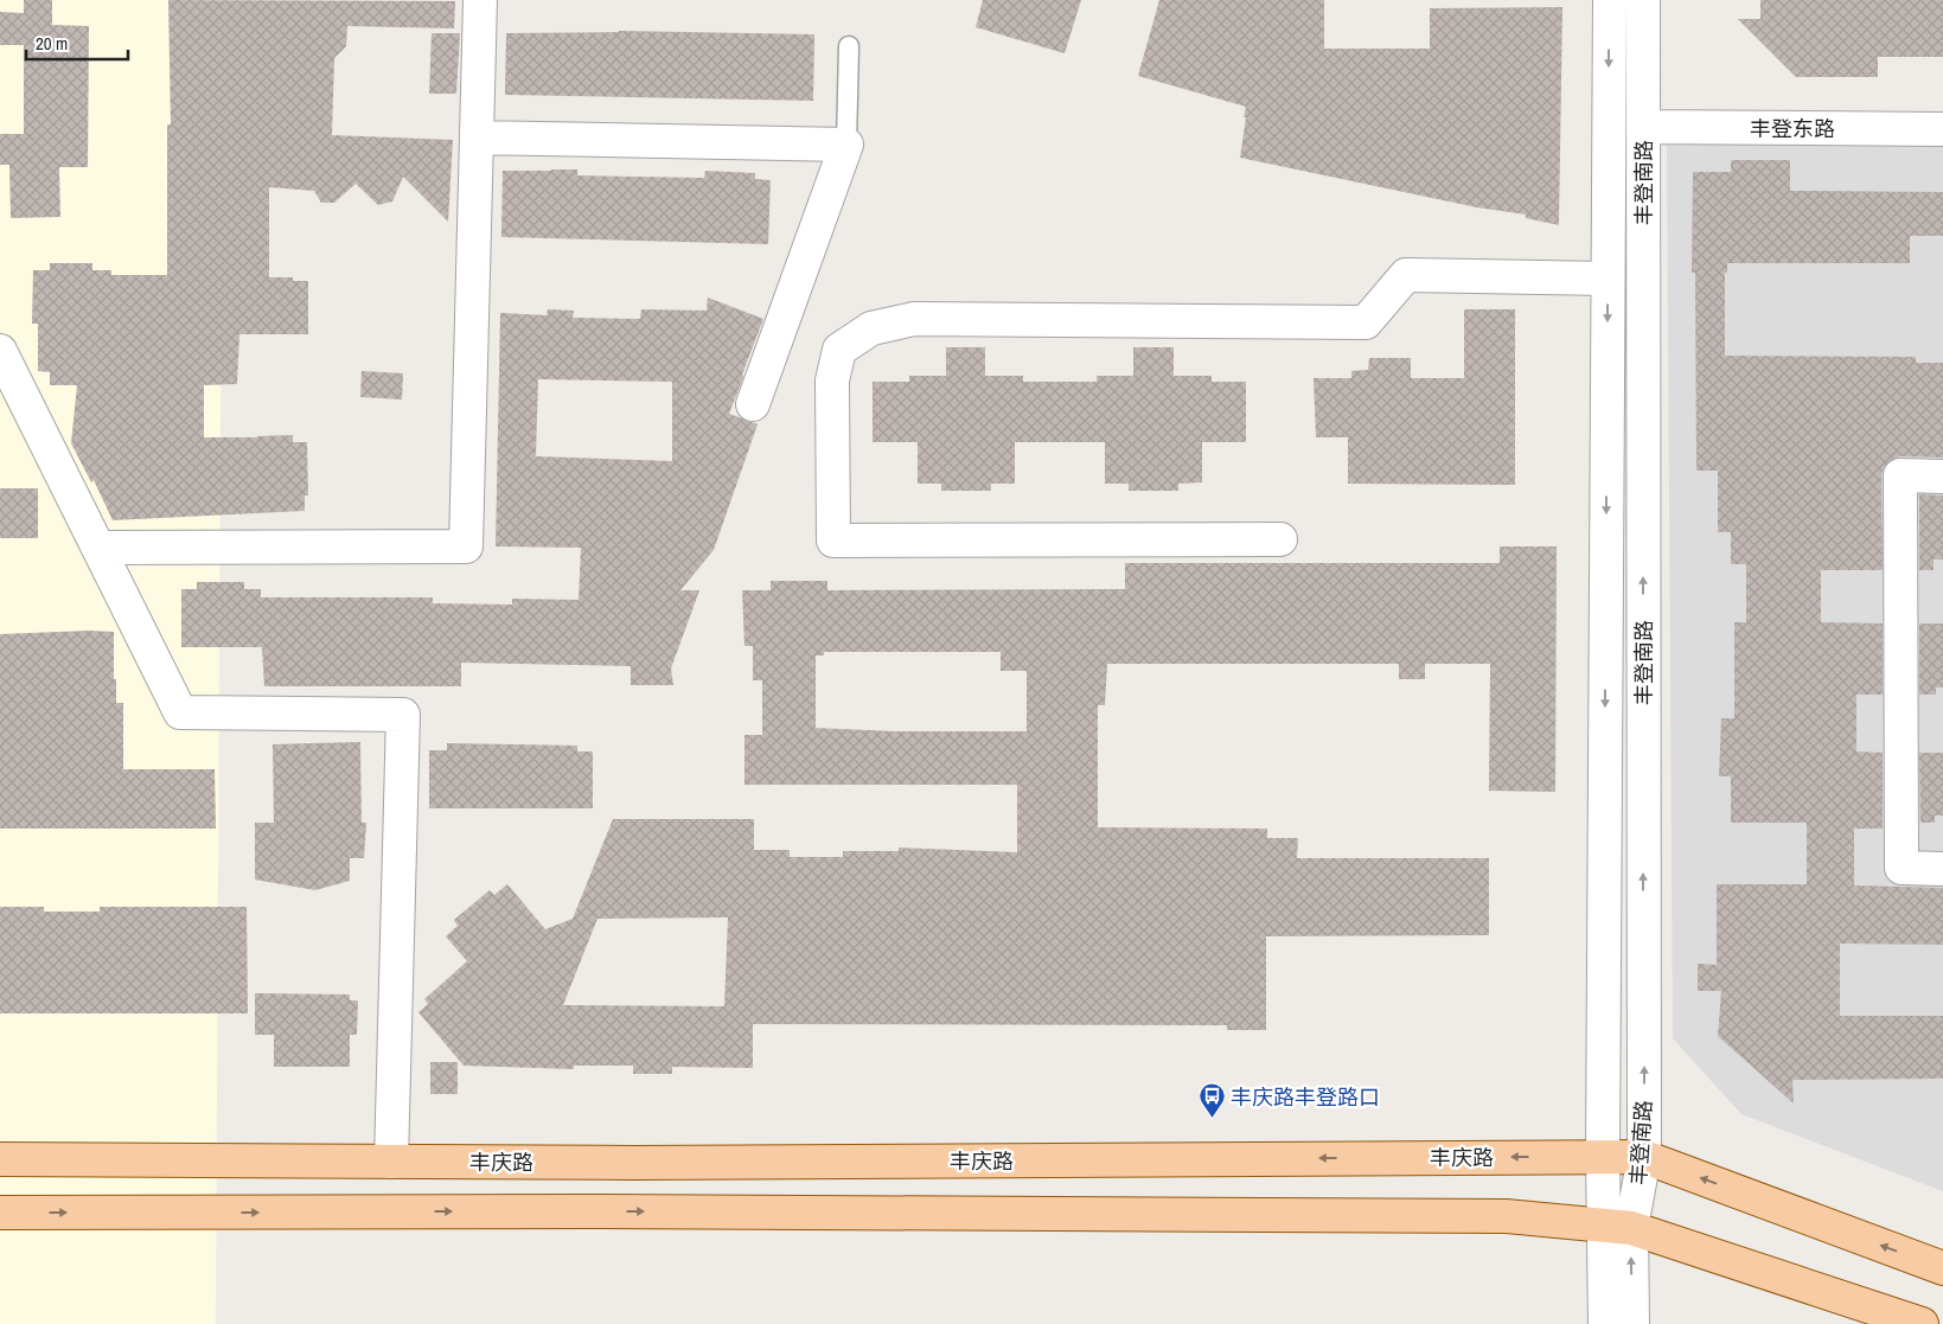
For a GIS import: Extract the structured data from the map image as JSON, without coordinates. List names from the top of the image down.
{
  "streets": {
    "main road": ["丰庆路"],
    "street": ["丰登东路", "丰登南路"]
  },
  "crossings": [
    ["丰登东路", "丰登南路"],
    ["丰登南路", "丰庆路"]
  ],
  "places": {
    "bus stop": ["丰庆路丰登路口"]
  },
  "scale_bar": "20 m"
}
